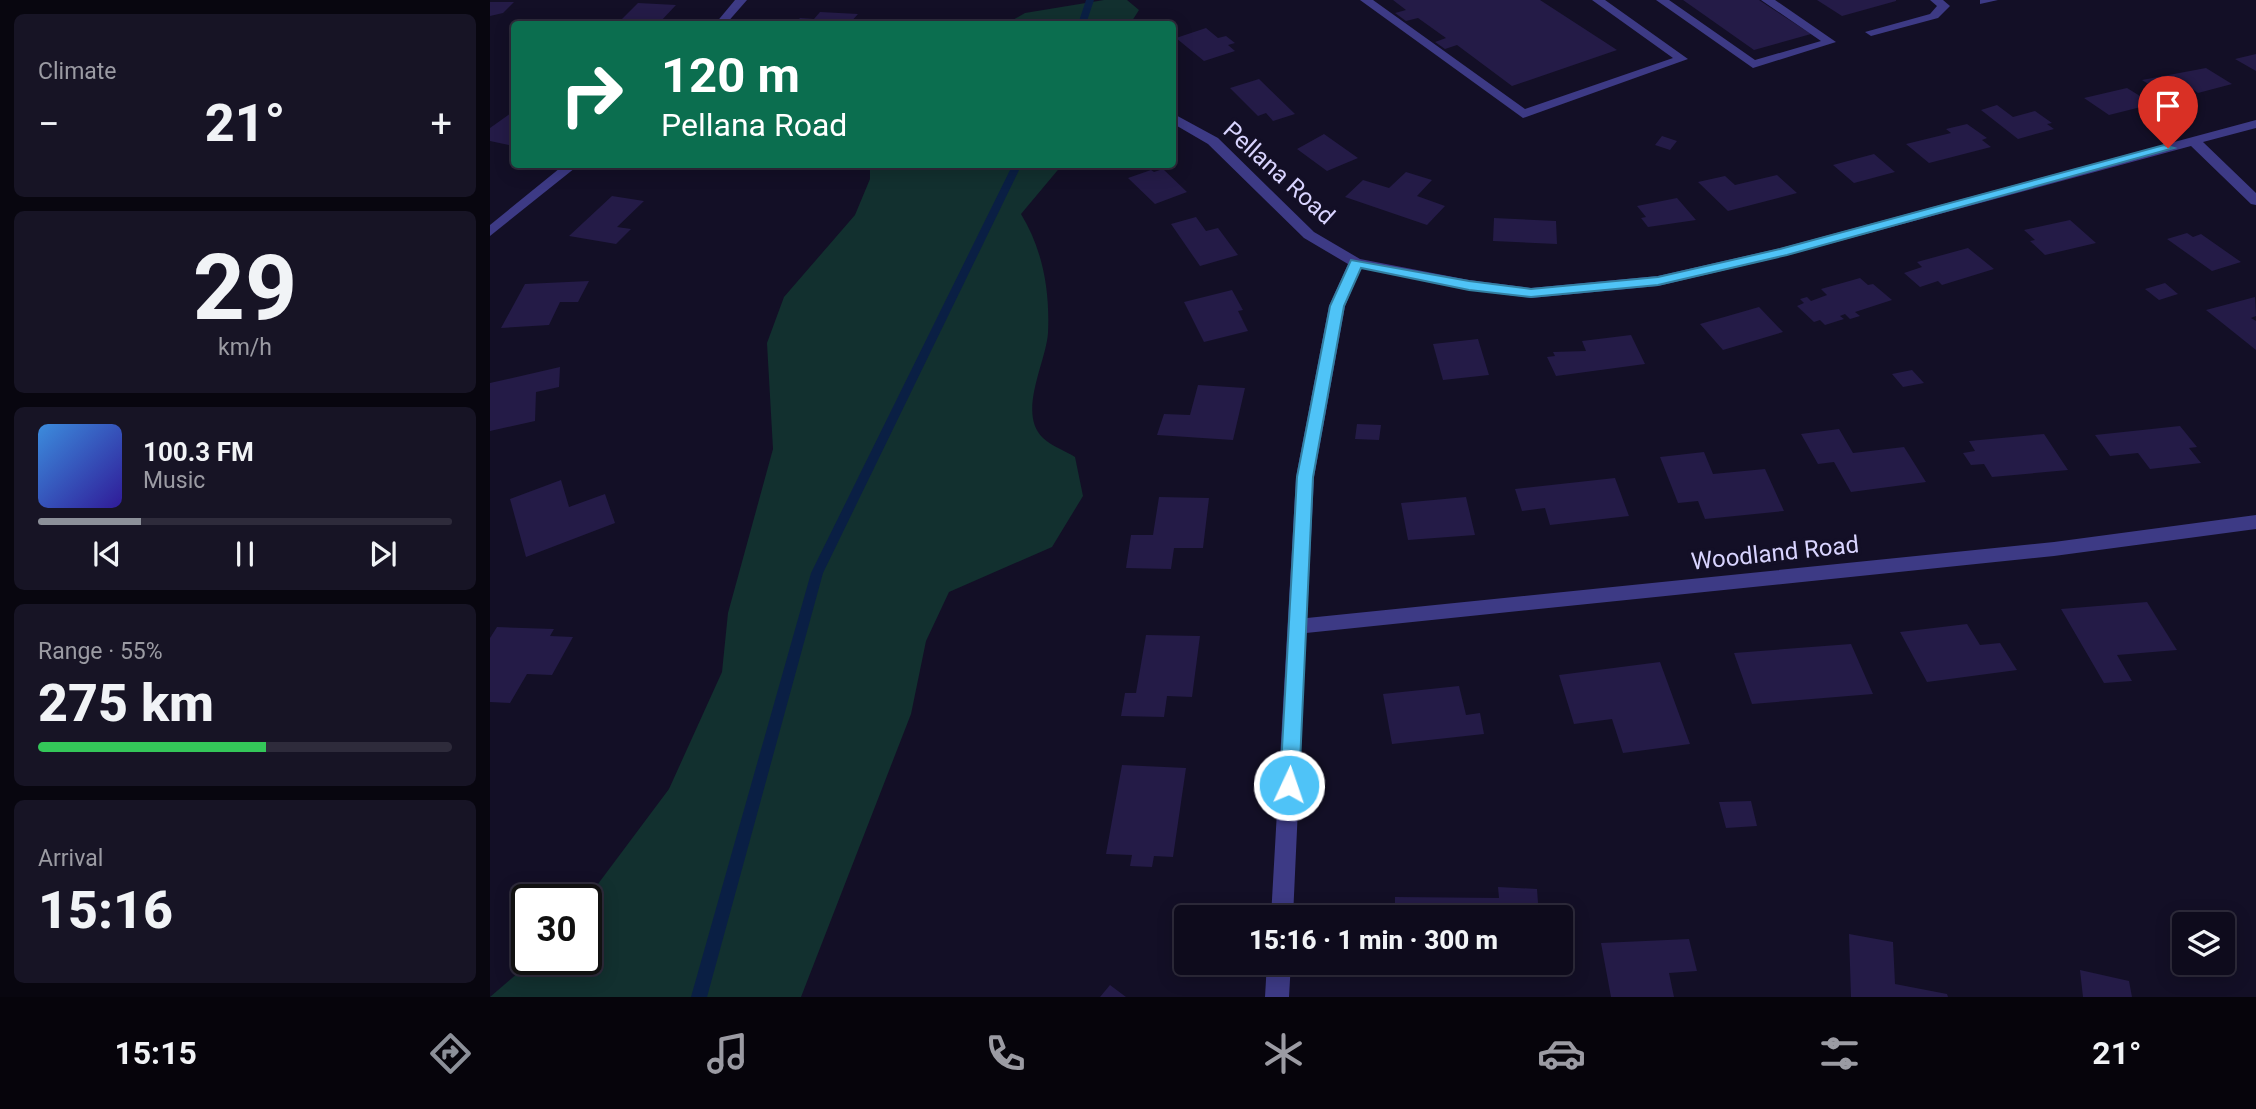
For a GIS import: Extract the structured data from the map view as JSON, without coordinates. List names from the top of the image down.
{
  "streets": {
    "street": ["Pellana Road", "Woodland Road"]
  },
  "page": {
    "tile": [
      "Climate",
      ["29", "km/h"],
      ["Range · 55%", "275 km"],
      ["Arrival", "15:16"]
    ],
    "turn": ["120 m", "Pellana Road"],
    "heat": ["−", "21°", "+"],
    "song": ["100.3 FM", "Music"],
    "limit": "30",
    "trip": "15:16 · 1 min · 300 m",
    "tabs": ["15:15", "21°"]
  }
}
